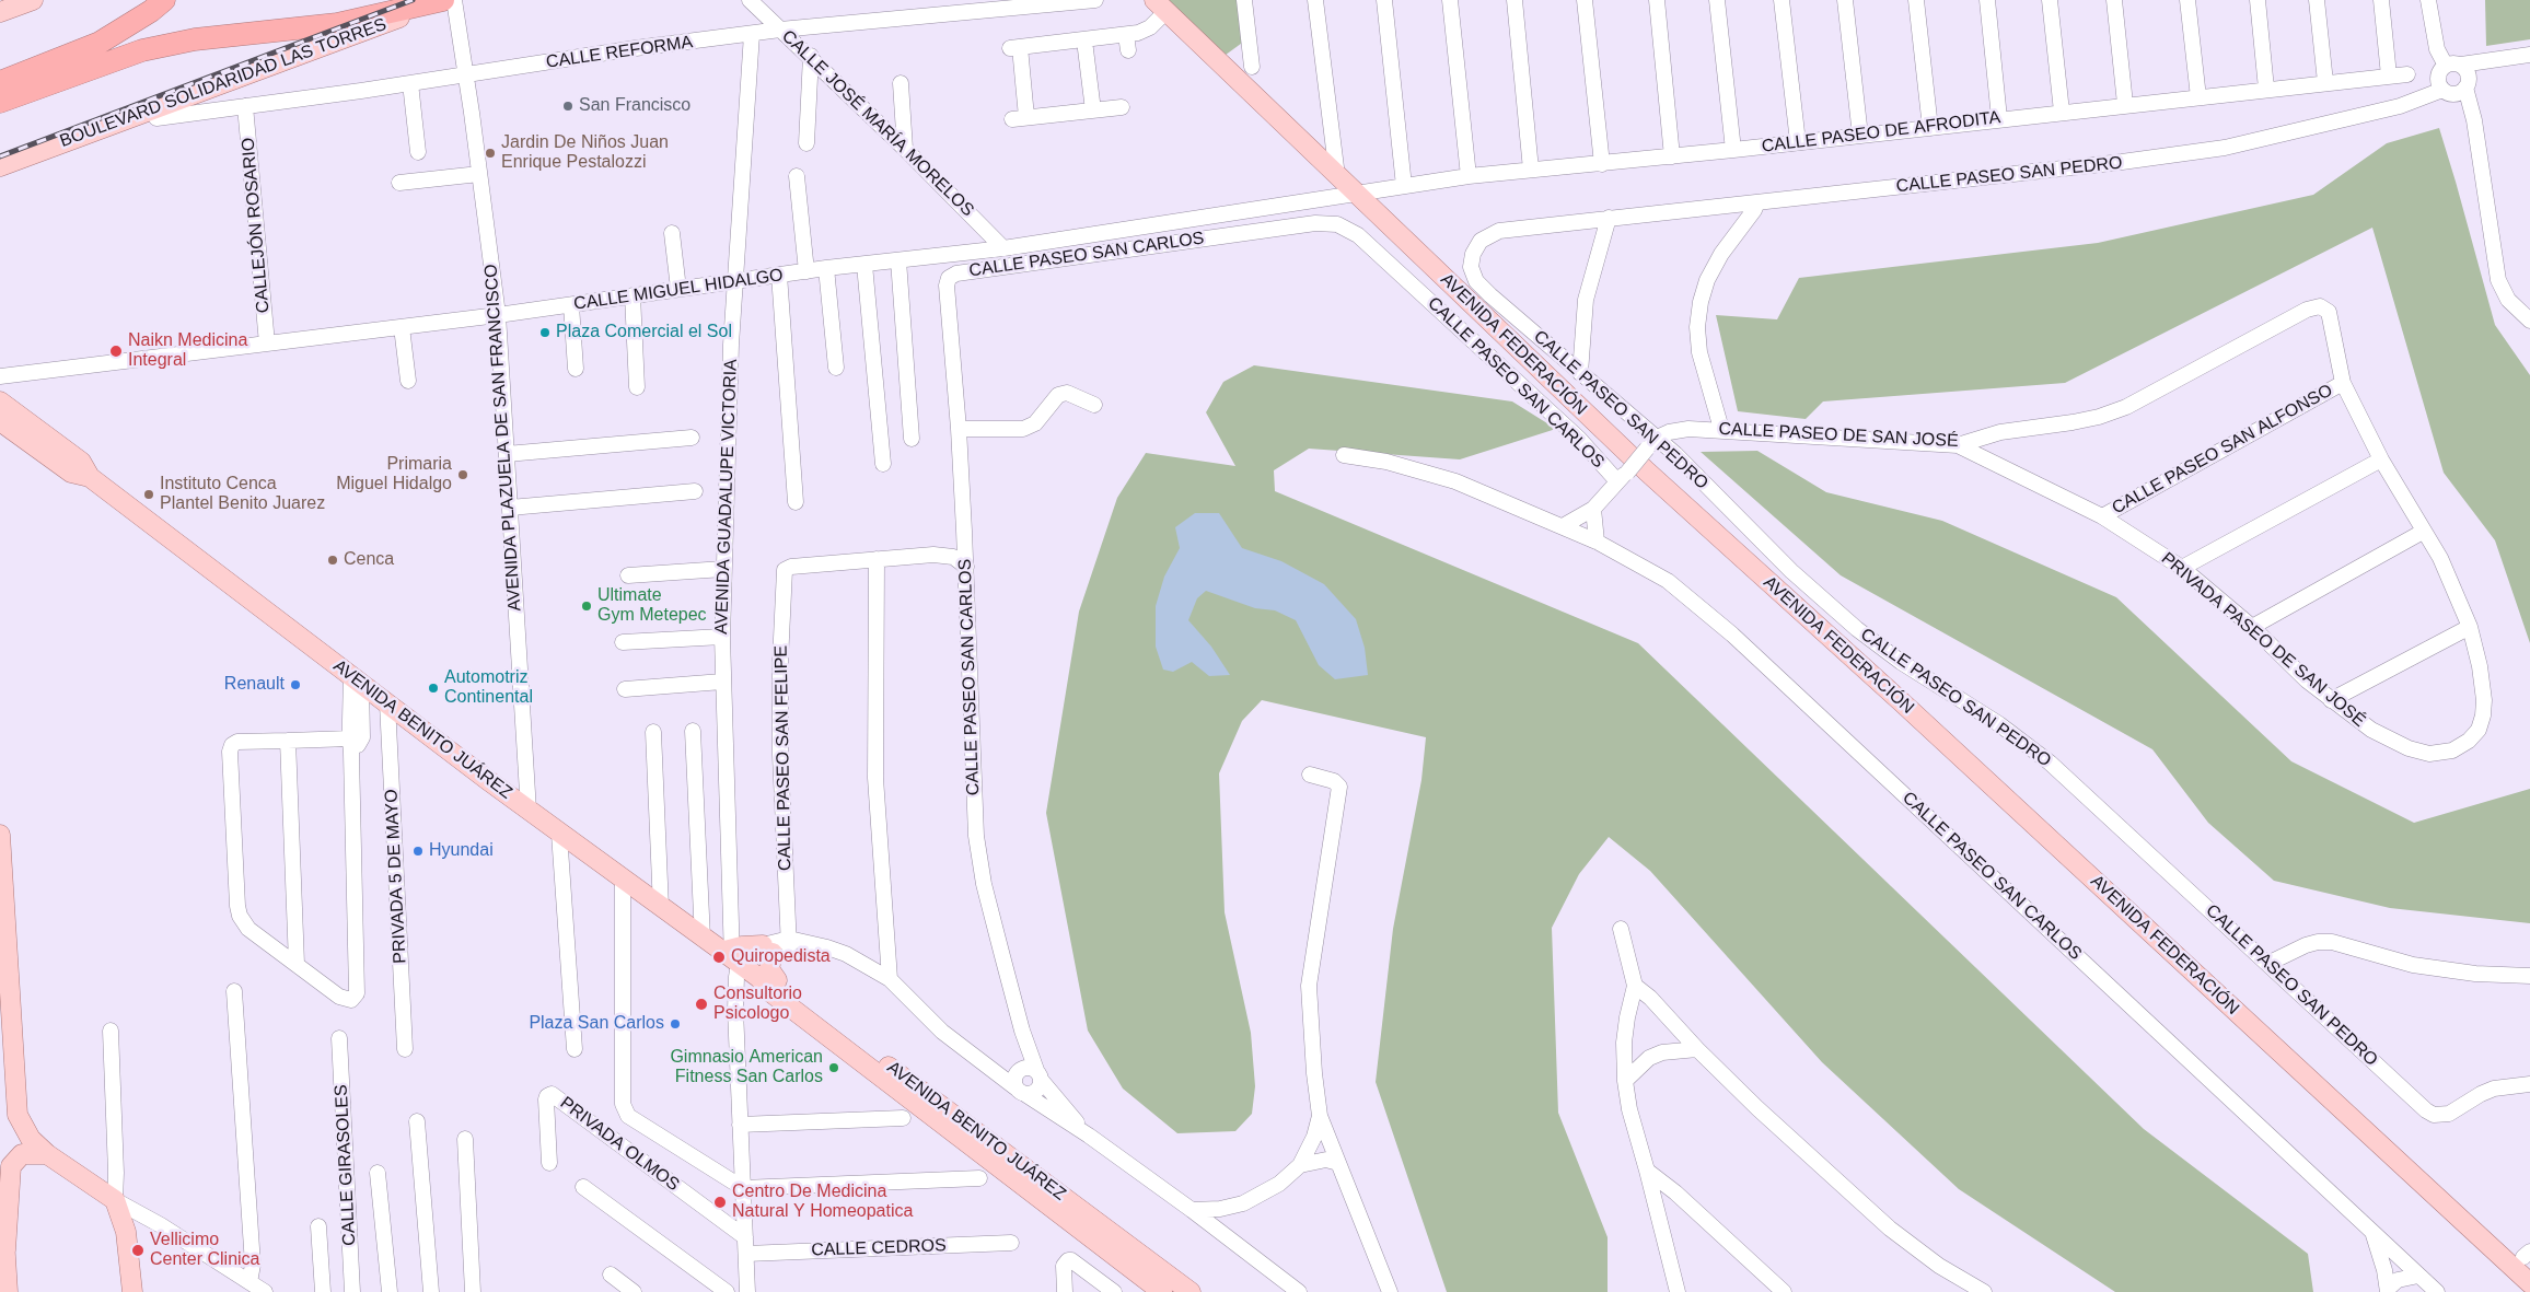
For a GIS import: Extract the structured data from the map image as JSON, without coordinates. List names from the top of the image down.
{
  "streets": {
    "highway": ["BOULEVARD SOLIDARIDAD LAS TORRES"],
    "main road": ["AVENIDA FEDERACIÓN", "AVENIDA BENITO JUÁREZ"],
    "street": [
      "CALLE REFORMA",
      "CALLE JOSÉ MARÍA MORELOS",
      "CALLE PASEO DE AFRODITA",
      "CALLE PASEO SAN PEDRO",
      "CALLEJÓN ROSARIO",
      "CALLE PASEO SAN CARLOS",
      "CALLE MIGUEL HIDALGO",
      "CALLE PASEO DE SAN JOSÉ",
      "AVENIDA PLAZUELA DE SAN FRANCISCO",
      "CALLE PASEO SAN ALFONSO",
      "AVENIDA GUADALUPE VICTORIA",
      "PRIVADA PASEO DE SAN JOSÉ",
      "CALLE PASEO SAN FELIPE",
      "PRIVADA 5 DE MAYO",
      "PRIVADA OLMOS",
      "CALLE GIRASOLES",
      "CALLE CEDROS"
    ]
  },
  "crossings": [
    ["CALLE REFORMA", "BOULEVARD SOLIDARIDAD LAS TORRES"],
    ["CALLE REFORMA", "CALLE JOSÉ MARÍA MORELOS"],
    ["CALLE REFORMA", "CALLEJÓN ROSARIO"],
    ["CALLE REFORMA", "AVENIDA PLAZUELA DE SAN FRANCISCO"],
    ["CALLE REFORMA", "AVENIDA GUADALUPE VICTORIA"],
    ["CALLE JOSÉ MARÍA MORELOS", "CALLE MIGUEL HIDALGO"],
    ["CALLE PASEO DE AFRODITA", "CALLE MIGUEL HIDALGO"],
    ["CALLE PASEO DE AFRODITA", "AVENIDA FEDERACIÓN"],
    ["CALLE PASEO SAN PEDRO", "CALLE PASEO DE SAN JOSÉ"],
    ["CALLEJÓN ROSARIO", "CALLE MIGUEL HIDALGO"],
    ["CALLE MIGUEL HIDALGO", "AVENIDA FEDERACIÓN"],
    ["CALLE MIGUEL HIDALGO", "AVENIDA PLAZUELA DE SAN FRANCISCO"],
    ["CALLE MIGUEL HIDALGO", "AVENIDA GUADALUPE VICTORIA"],
    ["CALLE PASEO DE SAN JOSÉ", "PRIVADA PASEO DE SAN JOSÉ"],
    ["AVENIDA PLAZUELA DE SAN FRANCISCO", "AVENIDA BENITO JUÁREZ"],
    ["CALLE PASEO SAN ALFONSO", "PRIVADA PASEO DE SAN JOSÉ"],
    ["AVENIDA GUADALUPE VICTORIA", "AVENIDA BENITO JUÁREZ"],
    ["AVENIDA GUADALUPE VICTORIA", "PRIVADA OLMOS"],
    ["AVENIDA GUADALUPE VICTORIA", "CALLE CEDROS"],
    ["AVENIDA BENITO JUÁREZ", "PRIVADA 5 DE MAYO"]
  ],
  "places": [
    "San Francisco",
    "Jardin De Niños Juan Enrique Pestalozzi",
    "Plaza Comercial el Sol",
    "Naikn Medicina Integral",
    "Primaria Miguel Hidalgo",
    "Instituto Cenca Plantel Benito Juarez",
    "Cenca",
    "Ultimate Gym Metepec",
    "Renault",
    "Automotriz Continental",
    "Hyundai",
    "Quiropedista",
    "Consultorio Psicologo",
    "Plaza San Carlos",
    "Gimnasio American Fitness San Carlos",
    "Centro De Medicina Natural Y Homeopatica",
    "Vellicimo Center Clinica"
  ]
}
